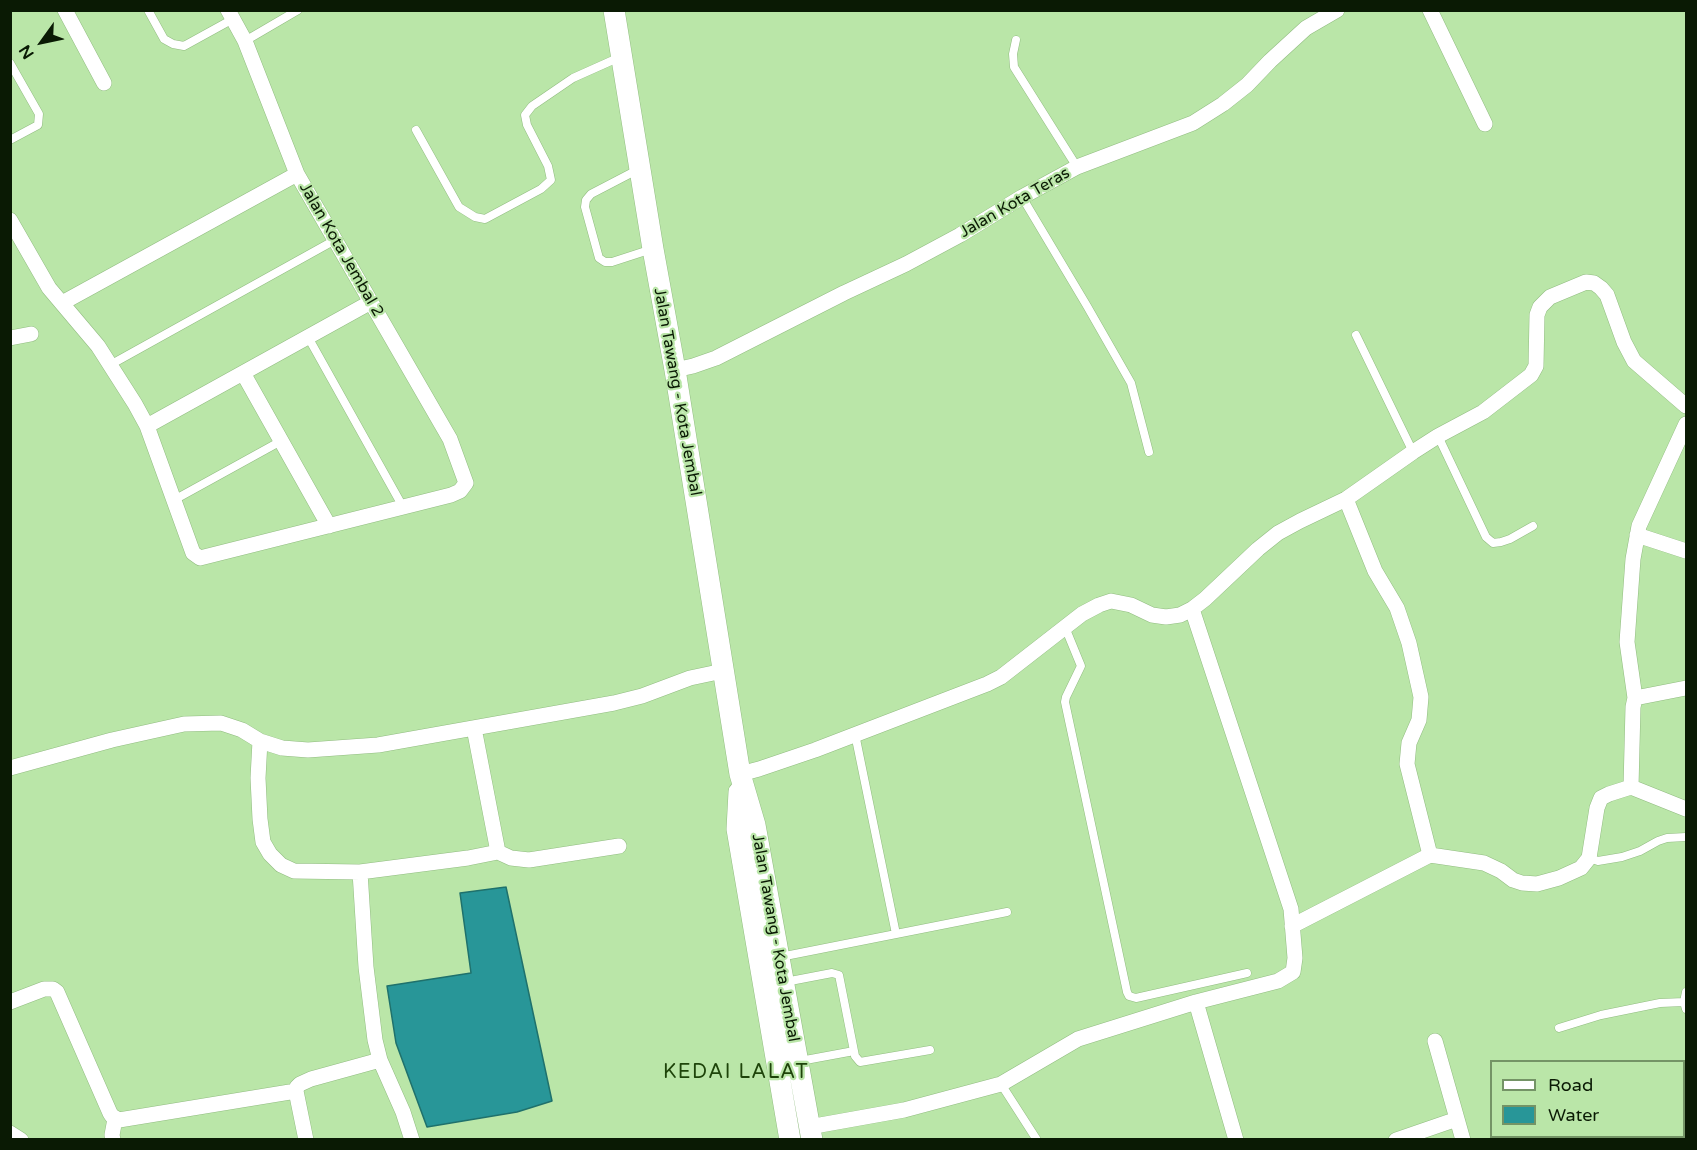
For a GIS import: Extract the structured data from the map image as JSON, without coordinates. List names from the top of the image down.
{
  "streets": {
    "main road": ["Jalan Tawang - Kota Jembal"],
    "street": ["Jalan Kota Teras", "Jalan Kota Jembal 2"]
  },
  "crossings": [
    ["Jalan Kota Teras", "Jalan Tawang - Kota Jembal"]
  ],
  "districts": ["KEDAI LALAT"],
  "legend": ["Road", "Water"],
  "north": "bottom left"
}
